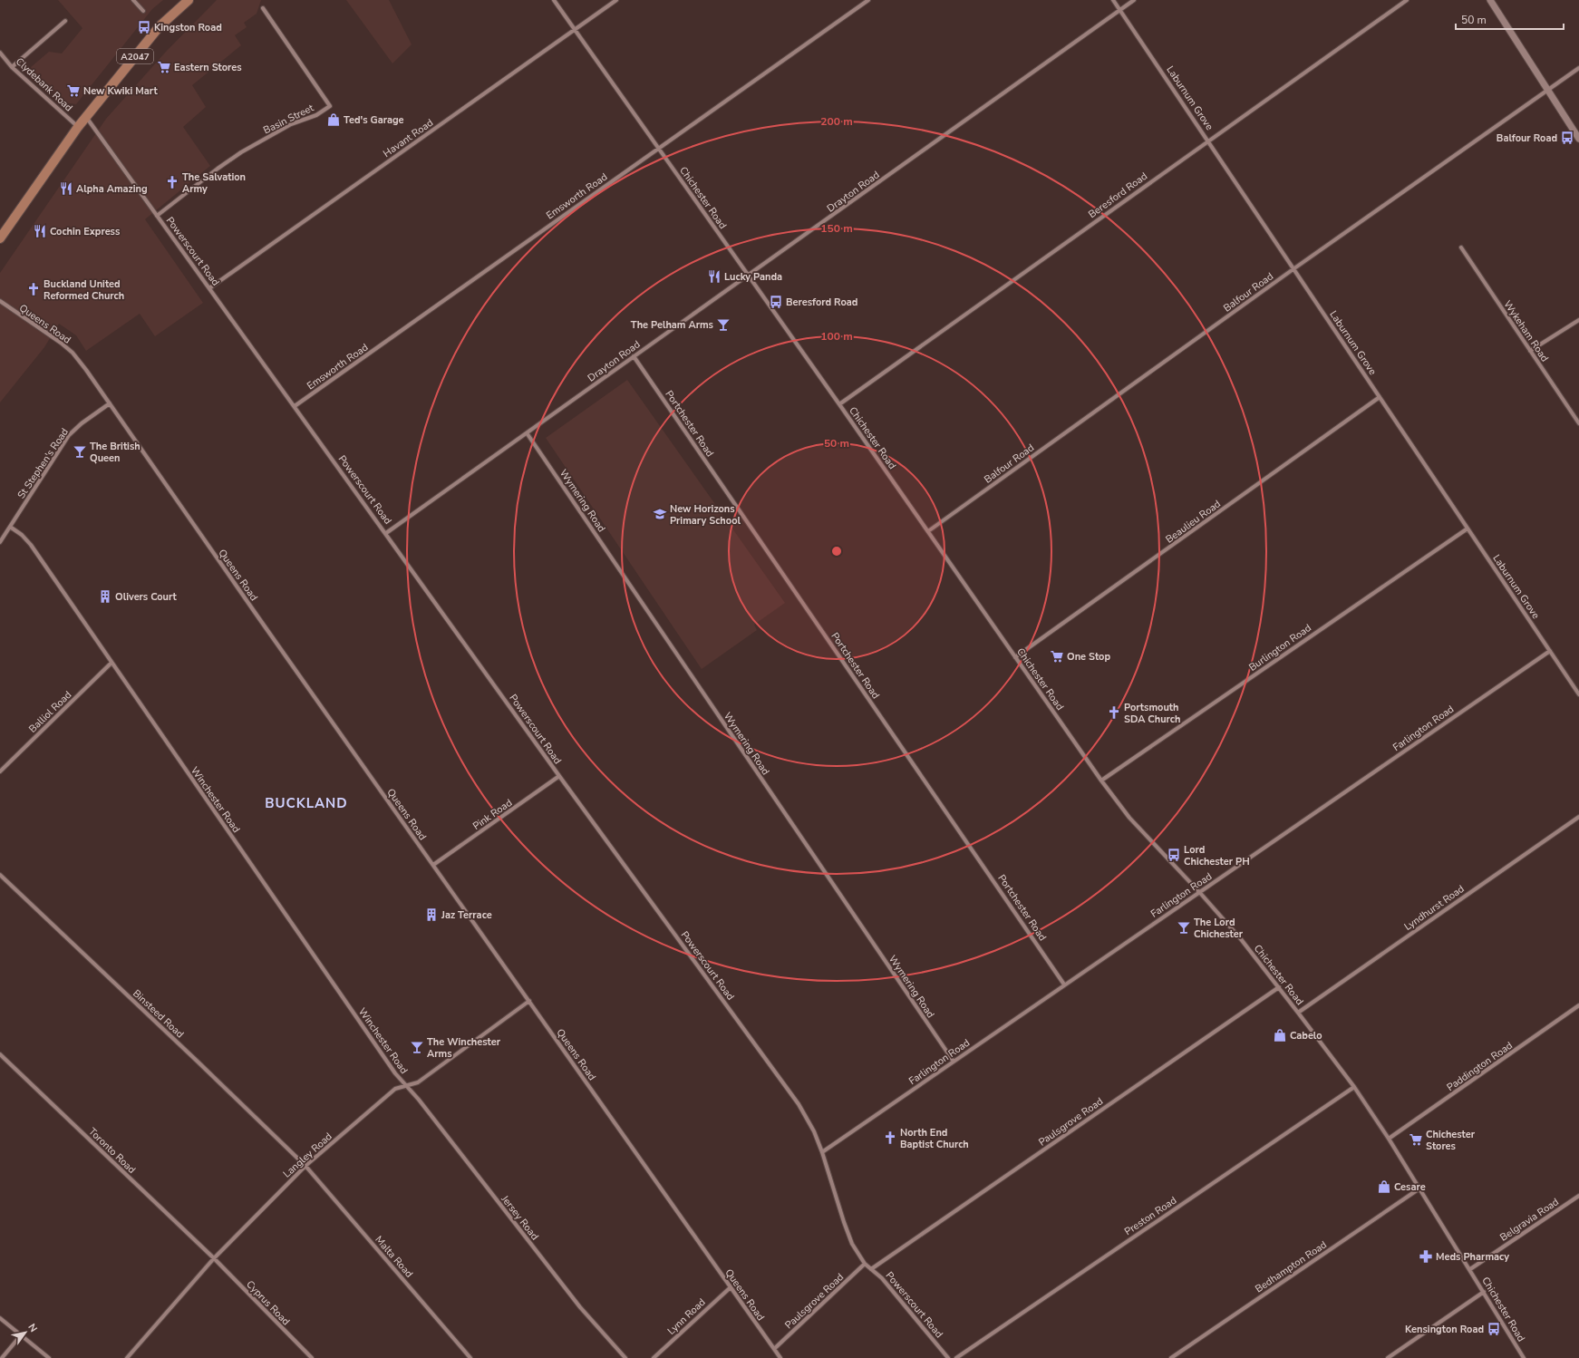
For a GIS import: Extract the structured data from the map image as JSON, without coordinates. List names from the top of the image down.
{
  "streets": {
    "main road": ["A2047"],
    "street": [
      "Clydebank Road",
      "Laburnum Grove",
      "Basin Street",
      "Havant Road",
      "Drayton Road",
      "Beresford Road",
      "Emsworth Road",
      "Chichester Road",
      "Powerscourt Road",
      "Balfour Road",
      "Queens Road",
      "Wykeham Road",
      "Portchester Road",
      "St Stephen's Road",
      "Wymering Road",
      "Beaulieu Road",
      "Burlington Road",
      "Balliol Road",
      "Farlington Road",
      "Winchester Road",
      "Pink Road",
      "Lyndhurst Road",
      "Binsteed Road",
      "Paddington Road",
      "Paulsgrove Road",
      "Toronto Road",
      "Langley Road",
      "Preston Road",
      "Jersey Road",
      "Belgravia Road",
      "Malta Road",
      "Bedhampton Road",
      "Cyprus Road",
      "Lynn Road"
    ]
  },
  "crossings": [
    ["A2047", "Clydebank Road"],
    ["A2047", "Powerscourt Road"],
    ["Laburnum Grove", "Drayton Road"],
    ["Laburnum Grove", "Beresford Road"],
    ["Laburnum Grove", "Balfour Road"],
    ["Laburnum Grove", "Beaulieu Road"],
    ["Laburnum Grove", "Burlington Road"],
    ["Laburnum Grove", "Farlington Road"],
    ["Basin Street", "Powerscourt Road"],
    ["Havant Road", "Chichester Road"],
    ["Havant Road", "Powerscourt Road"],
    ["Drayton Road", "Chichester Road"],
    ["Drayton Road", "Powerscourt Road"],
    ["Drayton Road", "Portchester Road"],
    ["Drayton Road", "Wymering Road"],
    ["Beresford Road", "Chichester Road"],
    ["Emsworth Road", "Chichester Road"],
    ["Emsworth Road", "Powerscourt Road"],
    ["Chichester Road", "Balfour Road"],
    ["Chichester Road", "Beaulieu Road"],
    ["Chichester Road", "Burlington Road"],
    ["Chichester Road", "Farlington Road"],
    ["Chichester Road", "Lyndhurst Road"],
    ["Chichester Road", "Paddington Road"],
    ["Chichester Road", "Paulsgrove Road"],
    ["Chichester Road", "Preston Road"],
    ["Chichester Road", "Belgravia Road"],
    ["Chichester Road", "Bedhampton Road"],
    ["Powerscourt Road", "Farlington Road"],
    ["Powerscourt Road", "Pink Road"],
    ["Powerscourt Road", "Paulsgrove Road"],
    ["Queens Road", "St Stephen's Road"],
    ["Queens Road", "Pink Road"],
    ["Queens Road", "Paulsgrove Road"],
    ["Queens Road", "Langley Road"],
    ["Queens Road", "Lynn Road"],
    ["Portchester Road", "Farlington Road"],
    ["St Stephen's Road", "Winchester Road"],
    ["Wymering Road", "Farlington Road"],
    ["Balliol Road", "Winchester Road"],
    ["Winchester Road", "Langley Road"],
    ["Winchester Road", "Jersey Road"],
    ["Binsteed Road", "Langley Road"],
    ["Binsteed Road", "Malta Road"],
    ["Toronto Road", "Langley Road"],
    ["Toronto Road", "Cyprus Road"],
    ["Langley Road", "Jersey Road"],
    ["Langley Road", "Malta Road"],
    ["Langley Road", "Cyprus Road"]
  ],
  "districts": ["BUCKLAND"],
  "places": {
    "bus stop": [
      "Kingston Road",
      "Balfour Road",
      "Beresford Road",
      "Lord Chichester PH",
      "Kensington Road"
    ],
    "supermarket": [
      "Eastern Stores",
      "New Kwiki Mart",
      "One Stop",
      "Chichester Stores"
    ],
    "shop": ["Ted's Garage", "Cabelo", "Cesare"],
    "church": [
      "The Salvation Army",
      "Buckland United Reformed Church",
      "Portsmouth SDA Church",
      "North End Baptist Church"
    ],
    "restaurant": ["Alpha Amazing", "Cochin Express", "Lucky Panda"],
    "bar": [
      "The Pelham Arms",
      "The British Queen",
      "The Lord Chichester",
      "The Winchester Arms"
    ],
    "school or university": ["New Horizons Primary School"],
    "building": ["Olivers Court", "Jaz Terrace"],
    "pharmacy": ["Meds Pharmacy"]
  },
  "scale_bar": "50 m",
  "north": "top right",
  "rings": [
    "200 m",
    "150 m",
    "100 m",
    "50 m"
  ]
}
